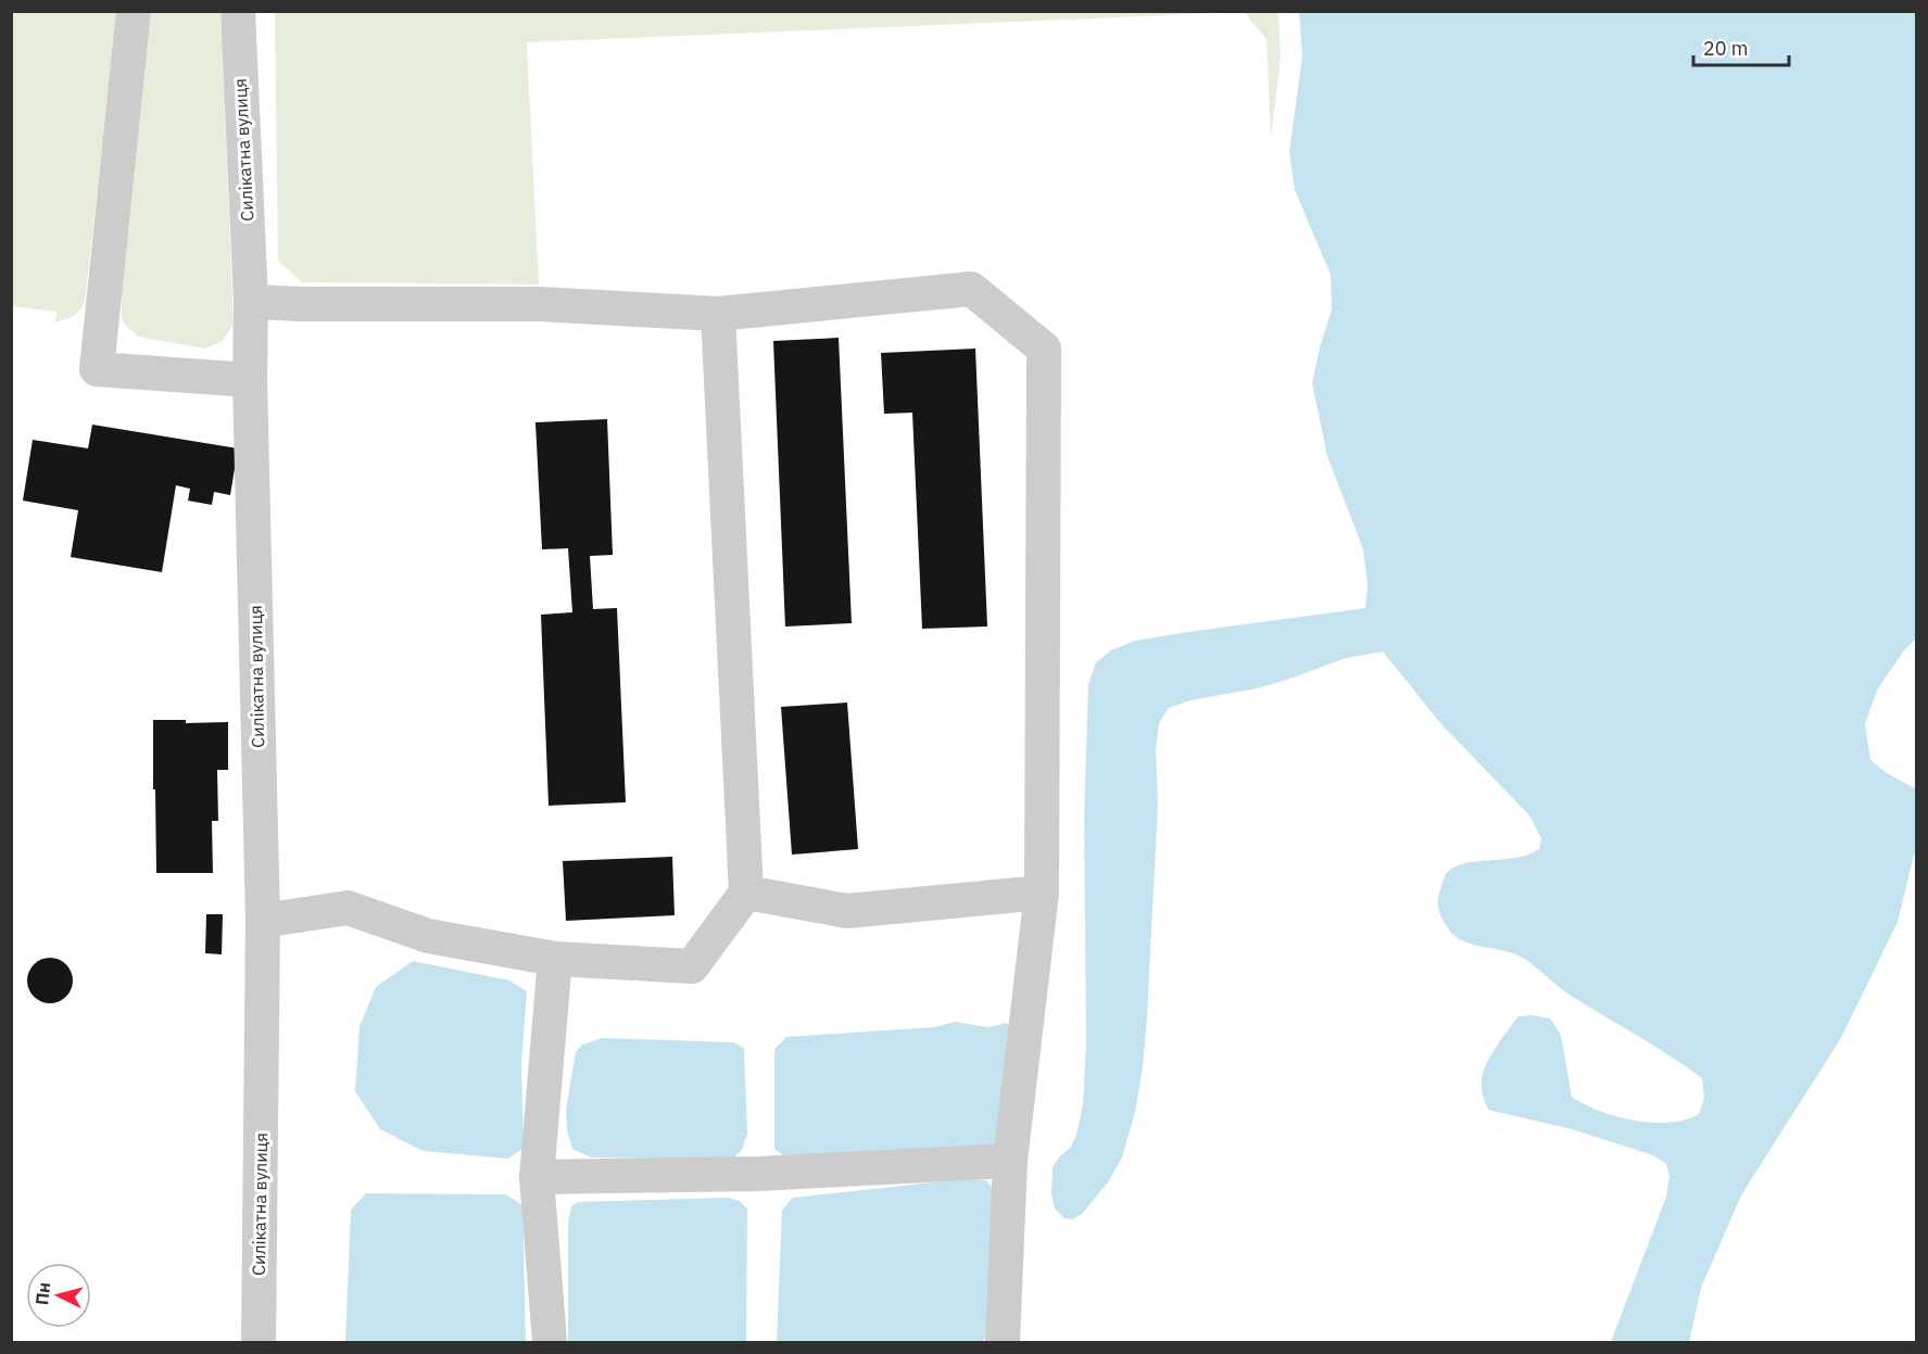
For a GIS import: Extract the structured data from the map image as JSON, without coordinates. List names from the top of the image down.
{
  "streets": {
    "street": ["Силікатна вулиця"]
  },
  "scale_bar": "20 m",
  "north": "left"
}
